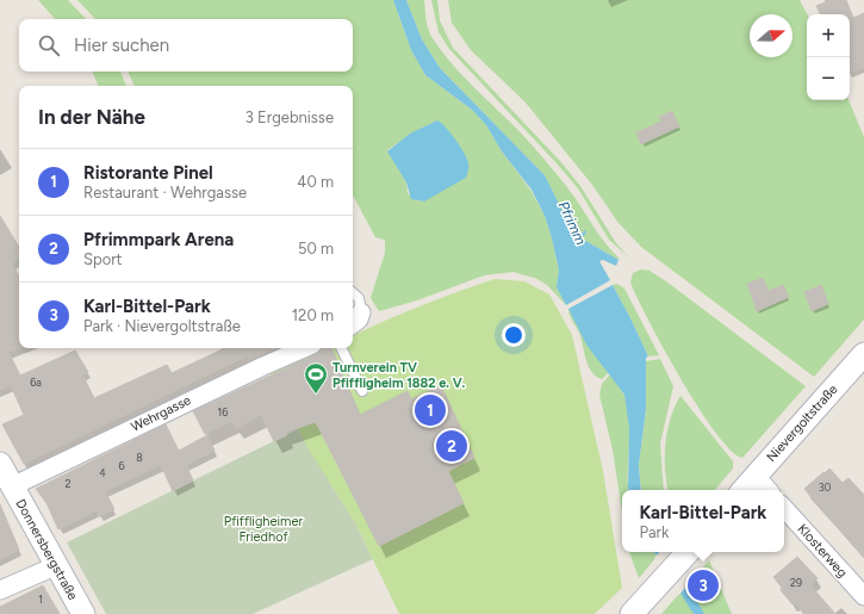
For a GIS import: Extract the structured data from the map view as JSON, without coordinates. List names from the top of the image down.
{
  "streets": {
    "street": [
      "Wehrgasse",
      "Nievergoltstraße",
      "Donnersbergstraße",
      "Klosterweg"
    ]
  },
  "crossings": [
    ["Wehrgasse", "Donnersbergstraße"]
  ],
  "water": ["Pfrimm"],
  "parks": ["Pfiffligheimer Friedhof"],
  "places": {
    "sports": ["Turnverein TV Pfiffligheim 1882 e. V."]
  },
  "house_numbers": [
    "6a",
    "16",
    "8",
    "6",
    "4",
    "2",
    "30",
    "29",
    "1"
  ],
  "north": "right",
  "page": {
    "map_buttons": ["+", "−"],
    "search": "Hier suchen",
    "heading": ["In der Nähe", "3 Ergebnisse"],
    "list": [
      {
        "mark": "1",
        "name": "Ristorante Pinel",
        "note": "Restaurant · Wehrgasse",
        "value": "40 m"
      },
      {
        "mark": "2",
        "name": "Pfrimmpark Arena",
        "note": "Sport",
        "value": "50 m"
      },
      {
        "mark": "3",
        "name": "Karl-Bittel-Park",
        "note": "Park · Nievergoltstraße",
        "value": "120 m"
      }
    ],
    "pins": ["1", "2", "3"],
    "popup": ["Karl-Bittel-Park", "Park"]
  }
}
